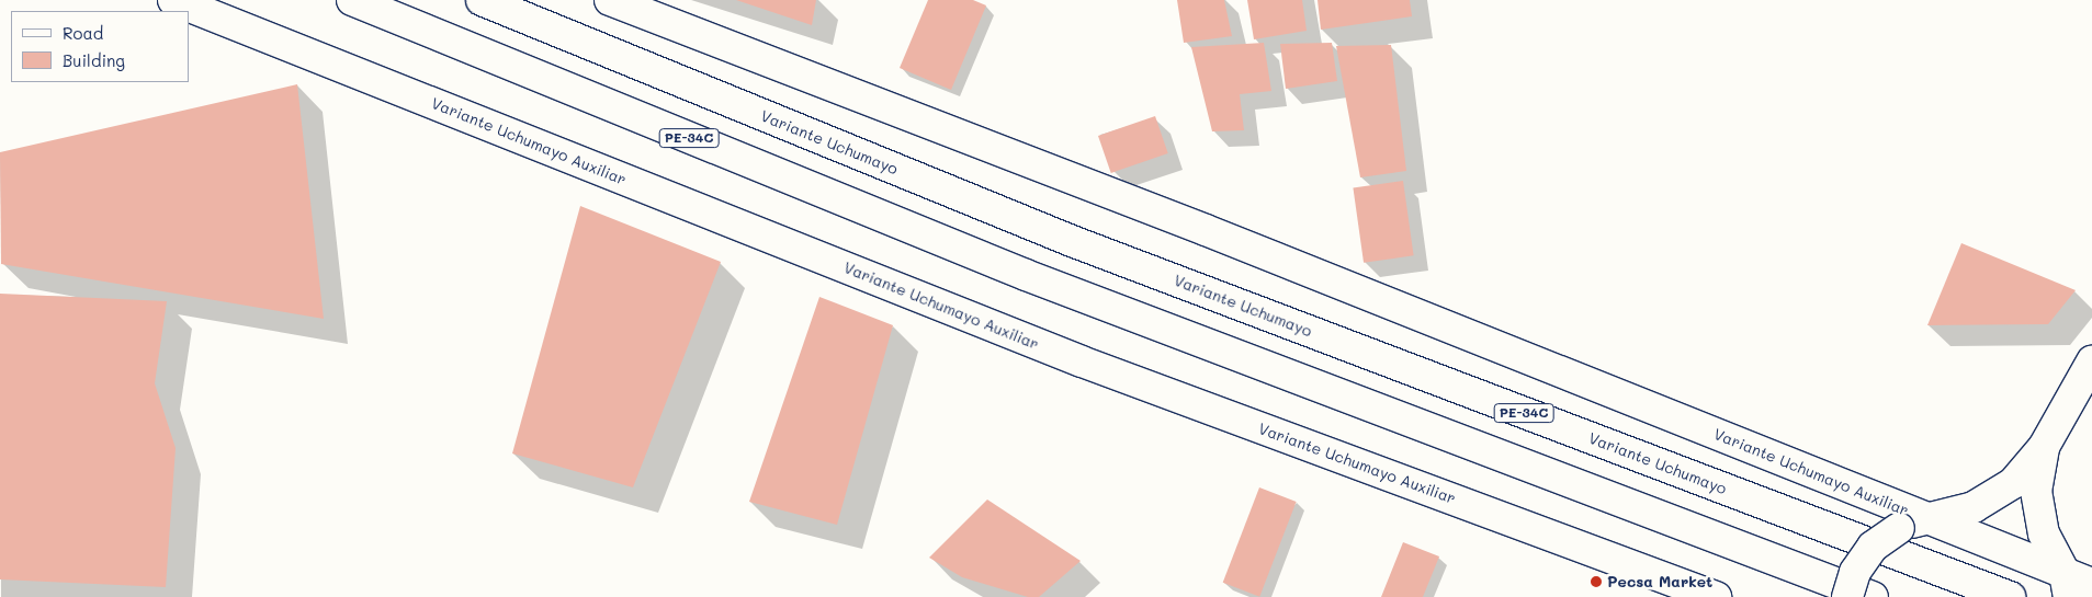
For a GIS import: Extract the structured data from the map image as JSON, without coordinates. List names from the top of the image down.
{
  "streets": {
    "main road": ["PE-34C", "Variante Uchumayo Auxiliar", "Variante Uchumayo"]
  },
  "places": ["Pecsa Market"],
  "legend": ["Road", "Building"]
}
